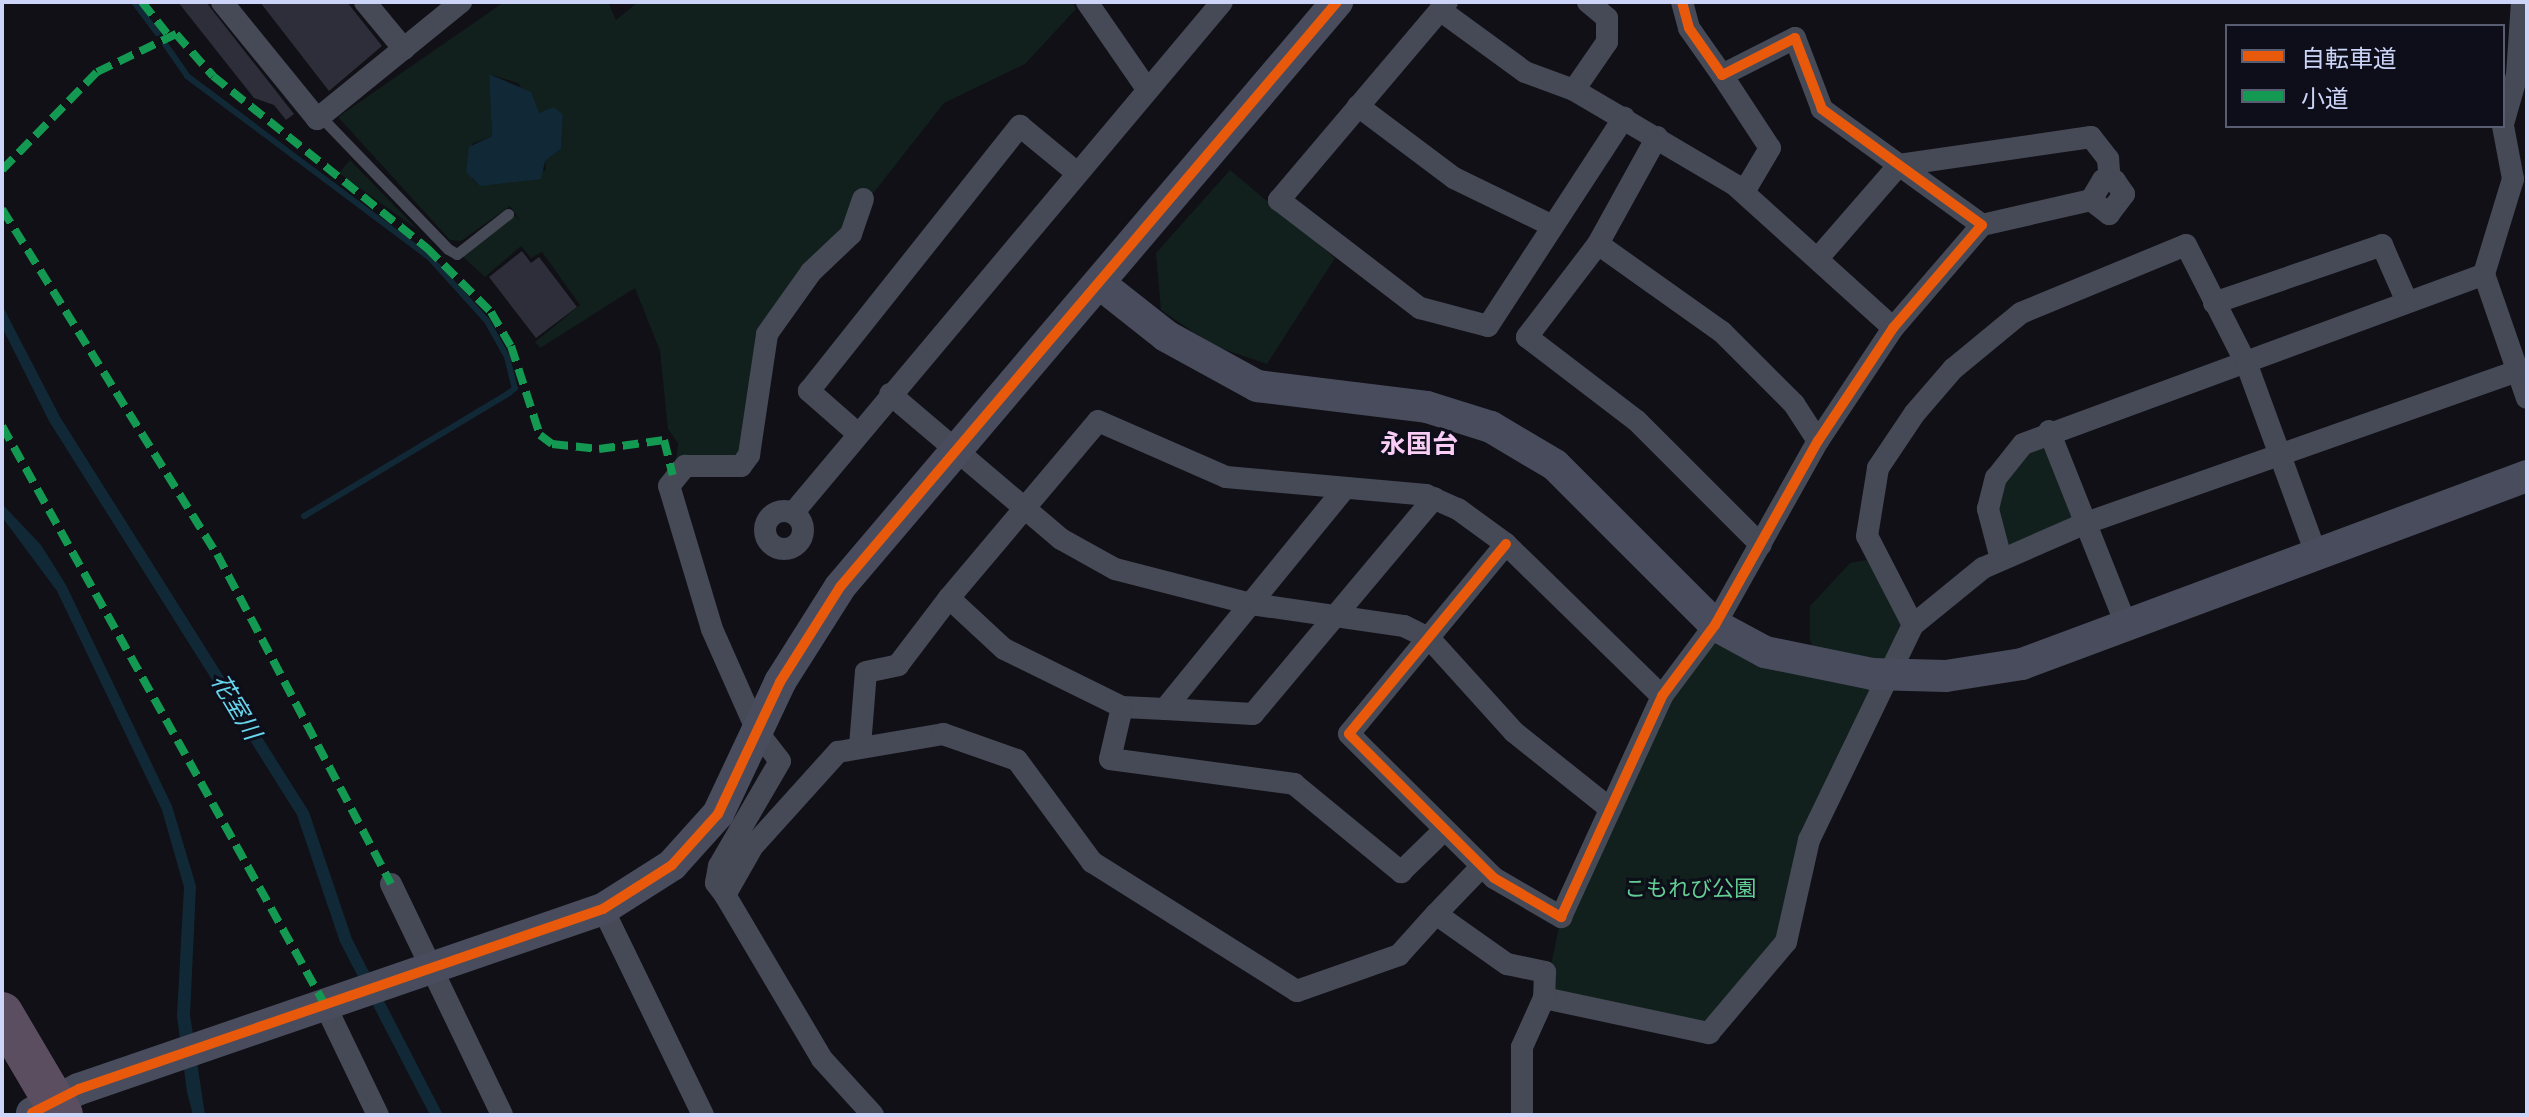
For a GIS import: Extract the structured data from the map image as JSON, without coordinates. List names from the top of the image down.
{
  "districts": ["永国台"],
  "water": ["花室川"],
  "parks": ["こもれび公園"],
  "legend": ["自転車道", "小道"]
}
